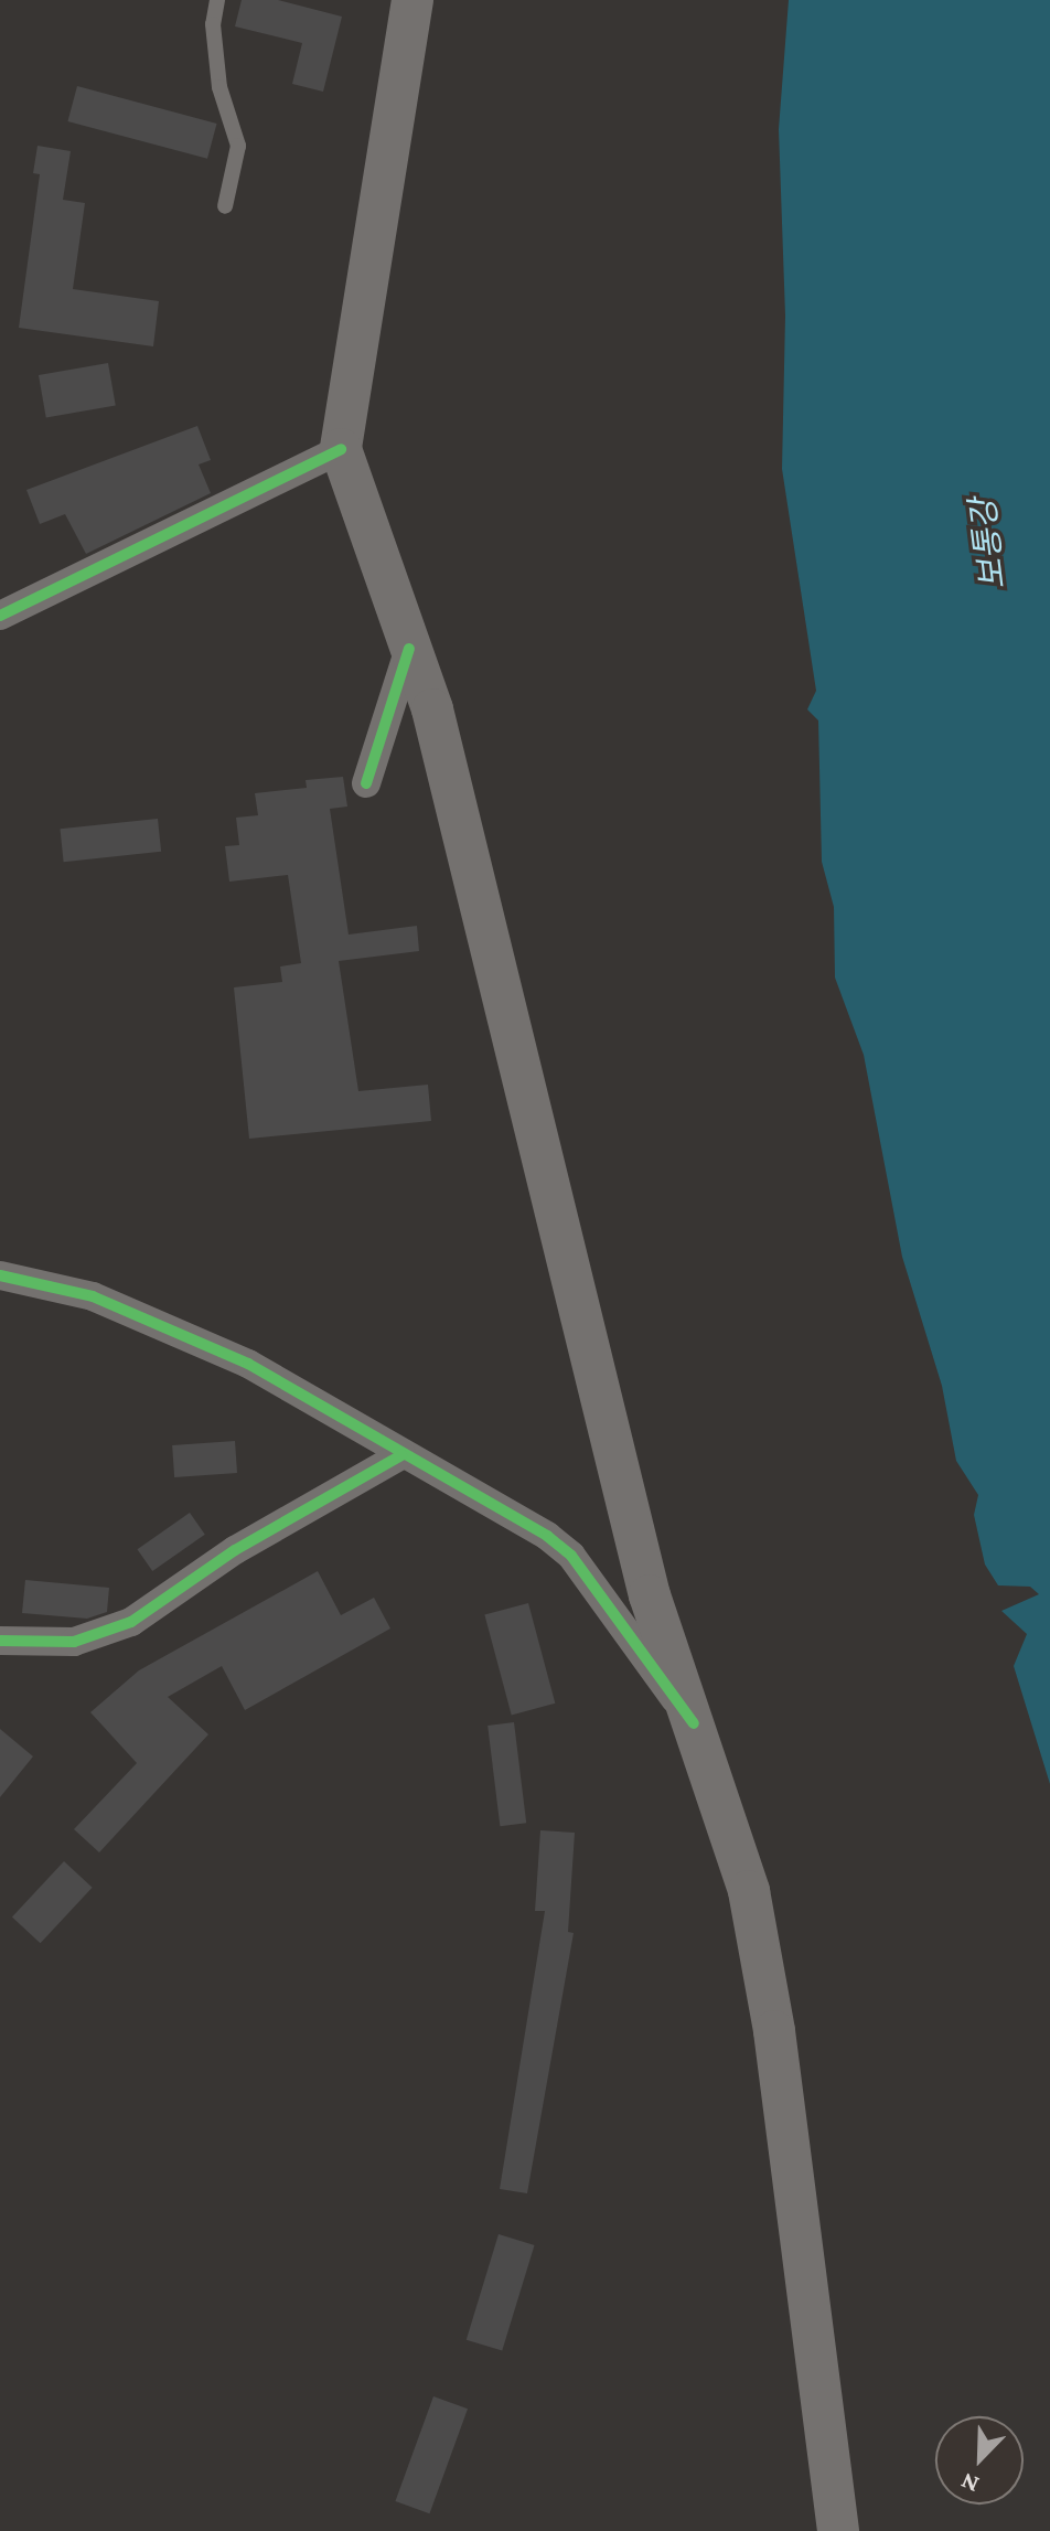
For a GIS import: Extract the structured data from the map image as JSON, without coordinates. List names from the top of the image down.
{
  "water": ["보통강"],
  "north": "bottom left"
}
